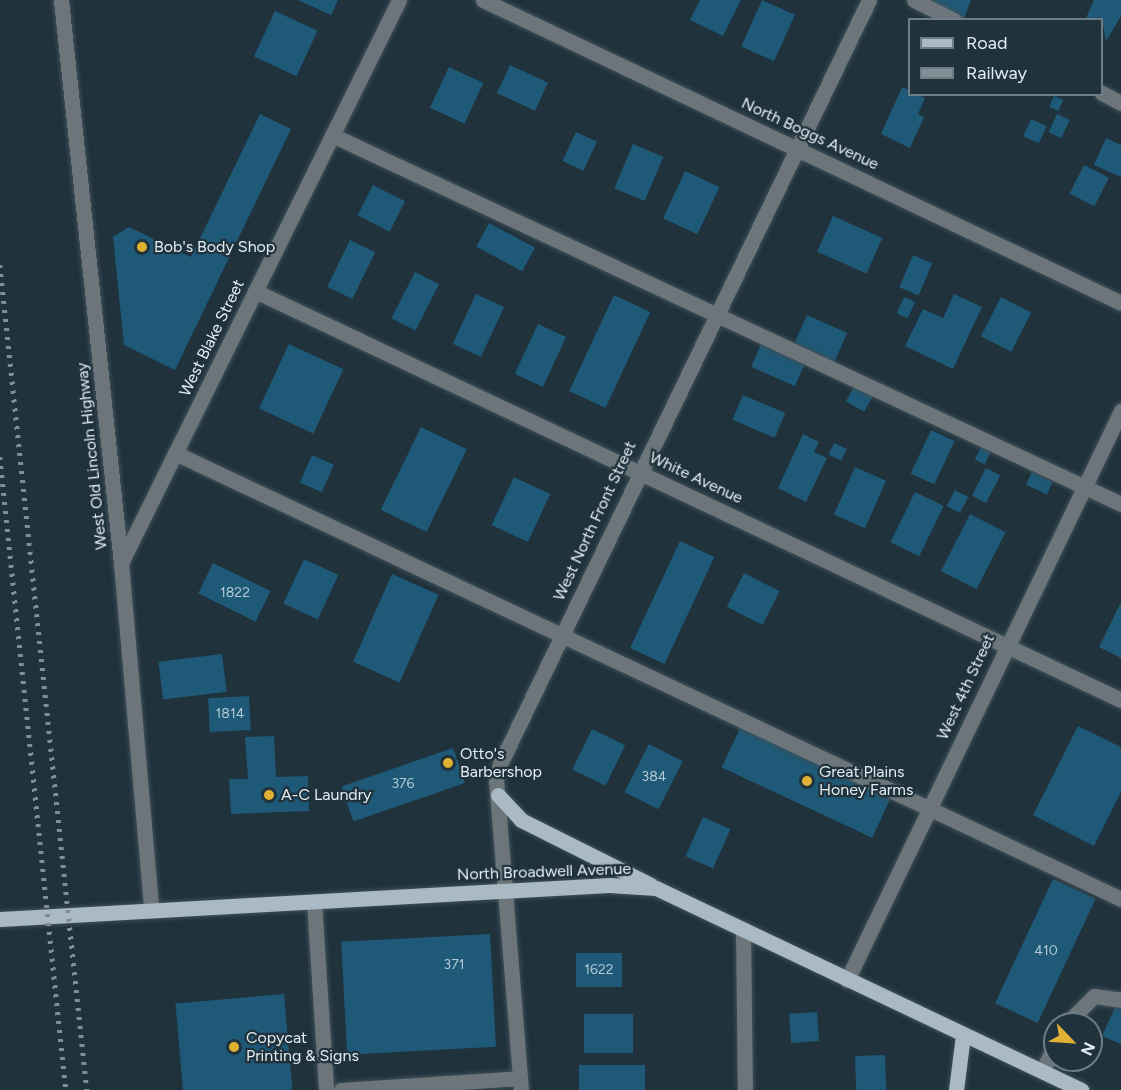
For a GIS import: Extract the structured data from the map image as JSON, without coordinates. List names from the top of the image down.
{
  "streets": {
    "main road": ["North Broadwell Avenue"],
    "street": [
      "North Boggs Avenue",
      "West Blake Street",
      "West Old Lincoln Highway",
      "White Avenue",
      "West North Front Street",
      "West 4th Street"
    ]
  },
  "crossings": [
    ["North Boggs Avenue", "West North Front Street"],
    ["West Blake Street", "West Old Lincoln Highway"],
    ["West Blake Street", "White Avenue"],
    ["West Old Lincoln Highway", "North Broadwell Avenue"],
    ["White Avenue", "West North Front Street"],
    ["White Avenue", "West 4th Street"],
    ["West North Front Street", "North Broadwell Avenue"],
    ["West 4th Street", "North Broadwell Avenue"]
  ],
  "places": [
    "Bob's Body Shop",
    "Otto's Barbershop",
    "Great Plains Honey Farms",
    "A-C Laundry",
    "Copycat Printing & Signs"
  ],
  "house_numbers": [
    "1822",
    "1814",
    "384",
    "376",
    "410",
    "371",
    "1622"
  ],
  "legend": ["Road", "Railway"],
  "north": "bottom right"
}
